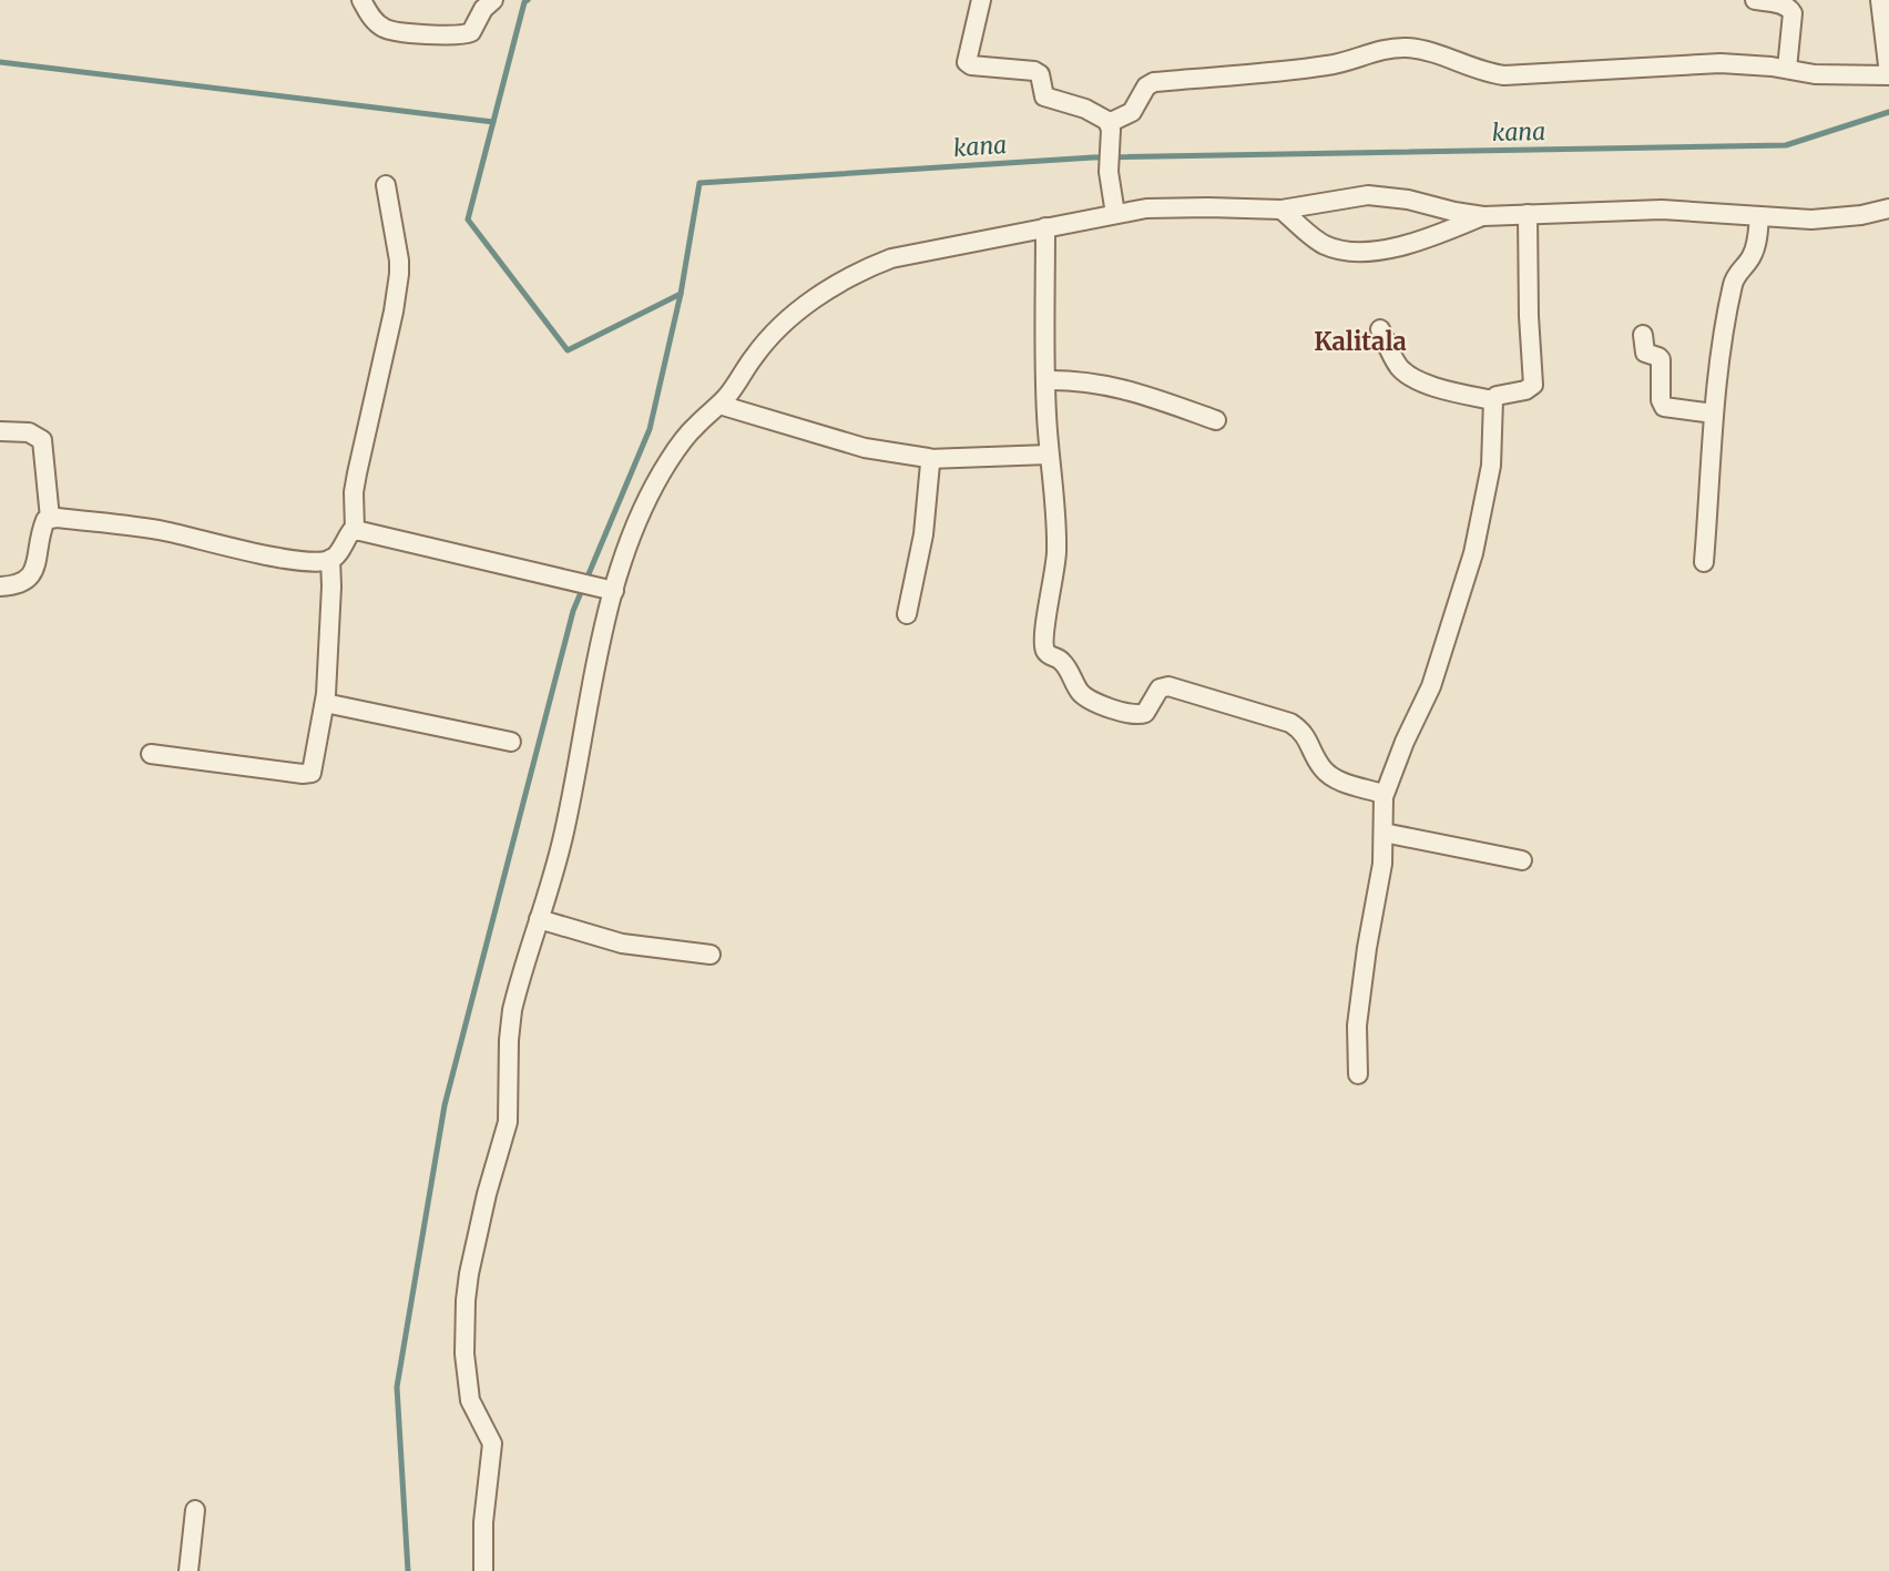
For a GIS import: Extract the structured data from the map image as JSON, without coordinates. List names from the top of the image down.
{
  "districts": ["Kalitala"],
  "water": ["kana"]
}
